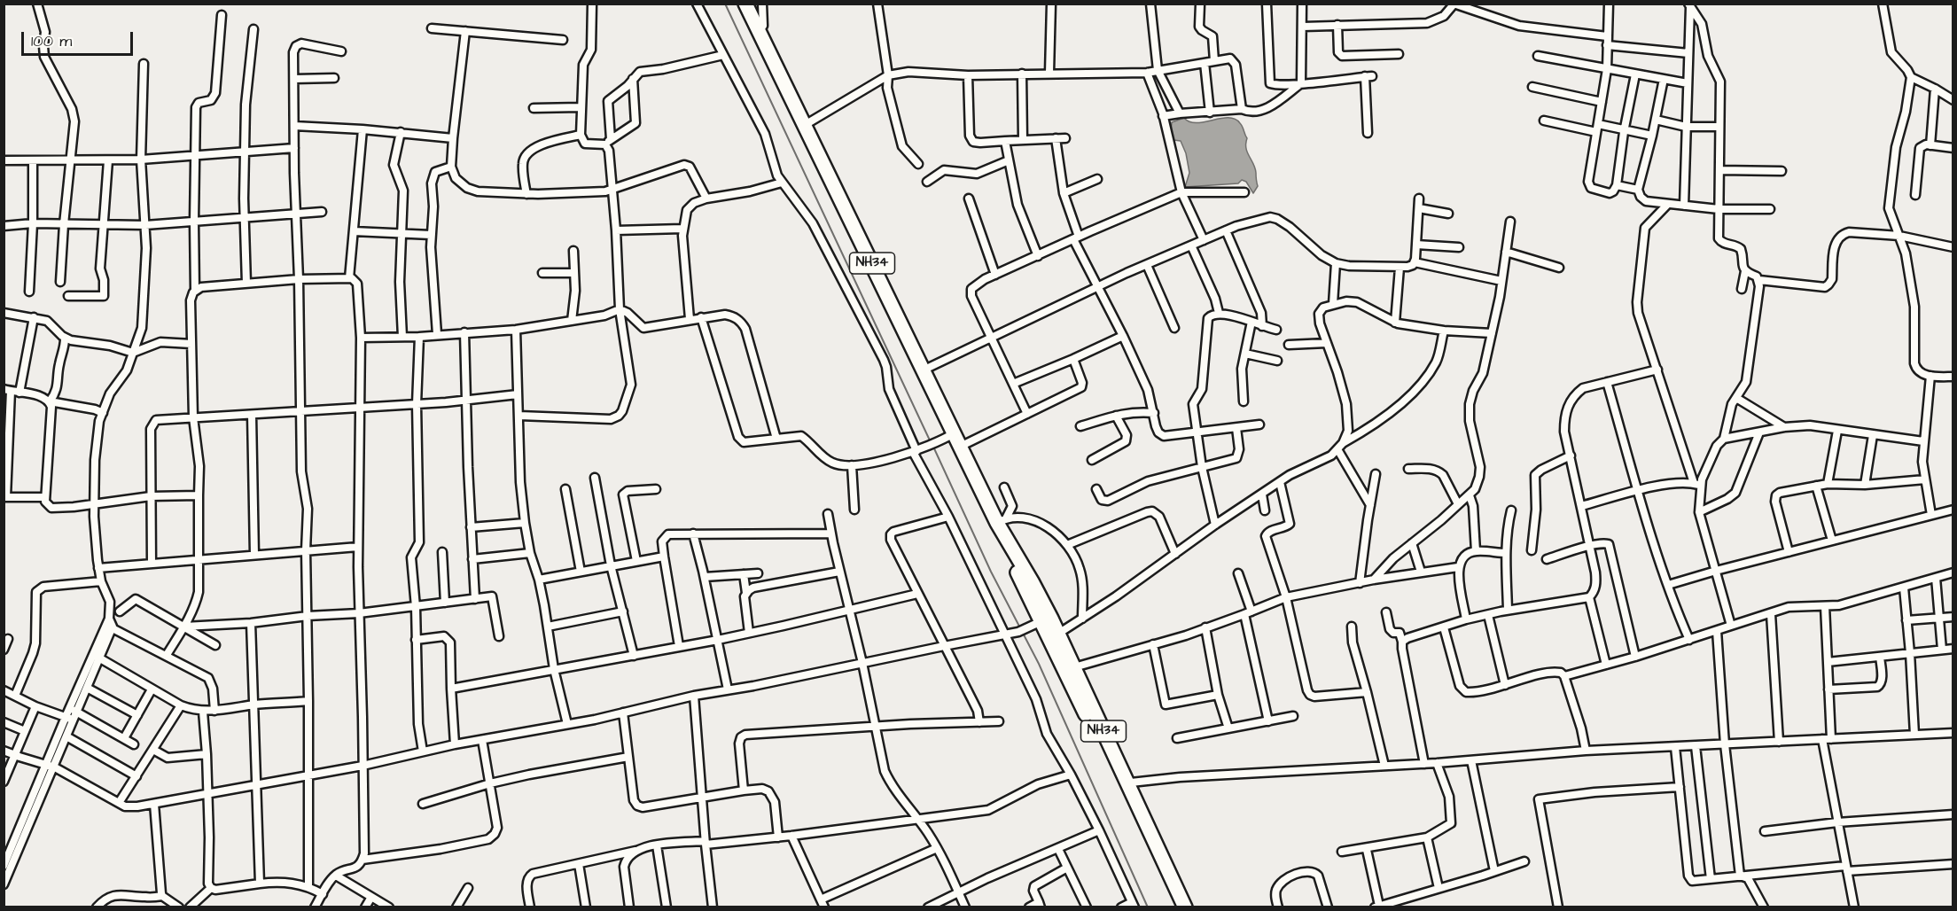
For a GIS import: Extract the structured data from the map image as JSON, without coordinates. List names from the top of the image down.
{
  "streets": {
    "highway": ["NH34"]
  },
  "scale_bar": "100 m"
}
